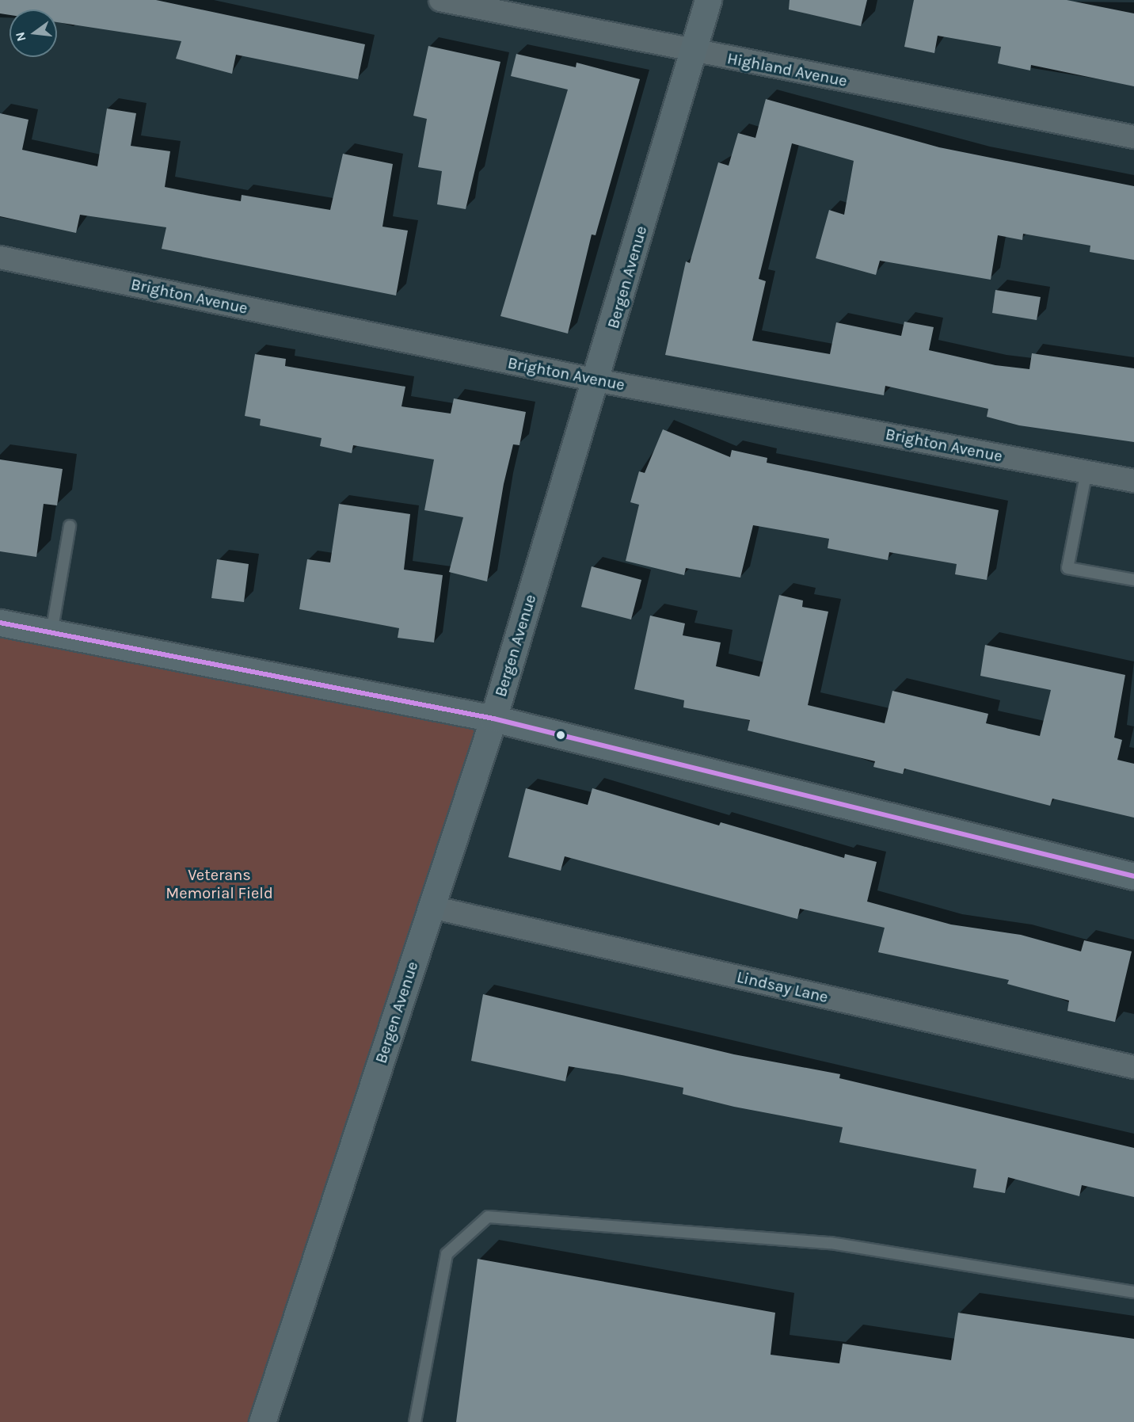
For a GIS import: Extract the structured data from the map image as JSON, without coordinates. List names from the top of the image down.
{
  "streets": {
    "street": [
      "Highland Avenue",
      "Bergen Avenue",
      "Brighton Avenue",
      "Lindsay Lane"
    ]
  },
  "crossings": [
    ["Highland Avenue", "Bergen Avenue"],
    ["Bergen Avenue", "Brighton Avenue"],
    ["Bergen Avenue", "Lindsay Lane"]
  ],
  "parks": ["Veterans Memorial Field"],
  "north": "left"
}
